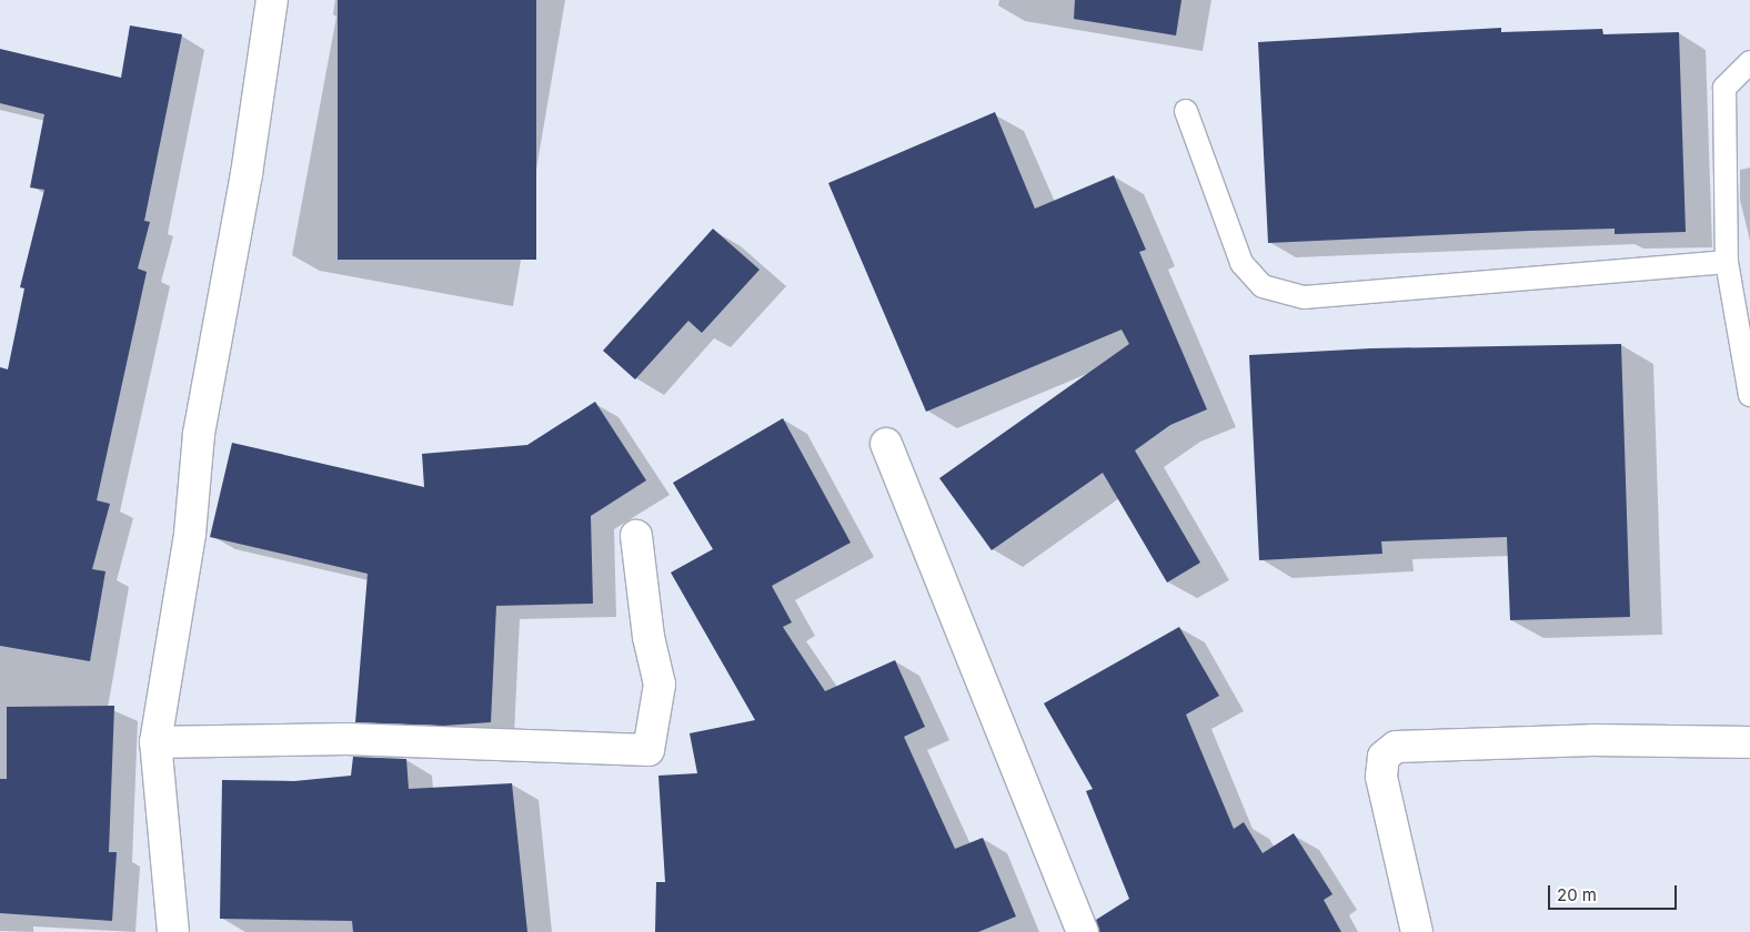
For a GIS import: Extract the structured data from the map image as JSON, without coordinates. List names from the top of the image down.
{
  "scale_bar": "20 m"
}
